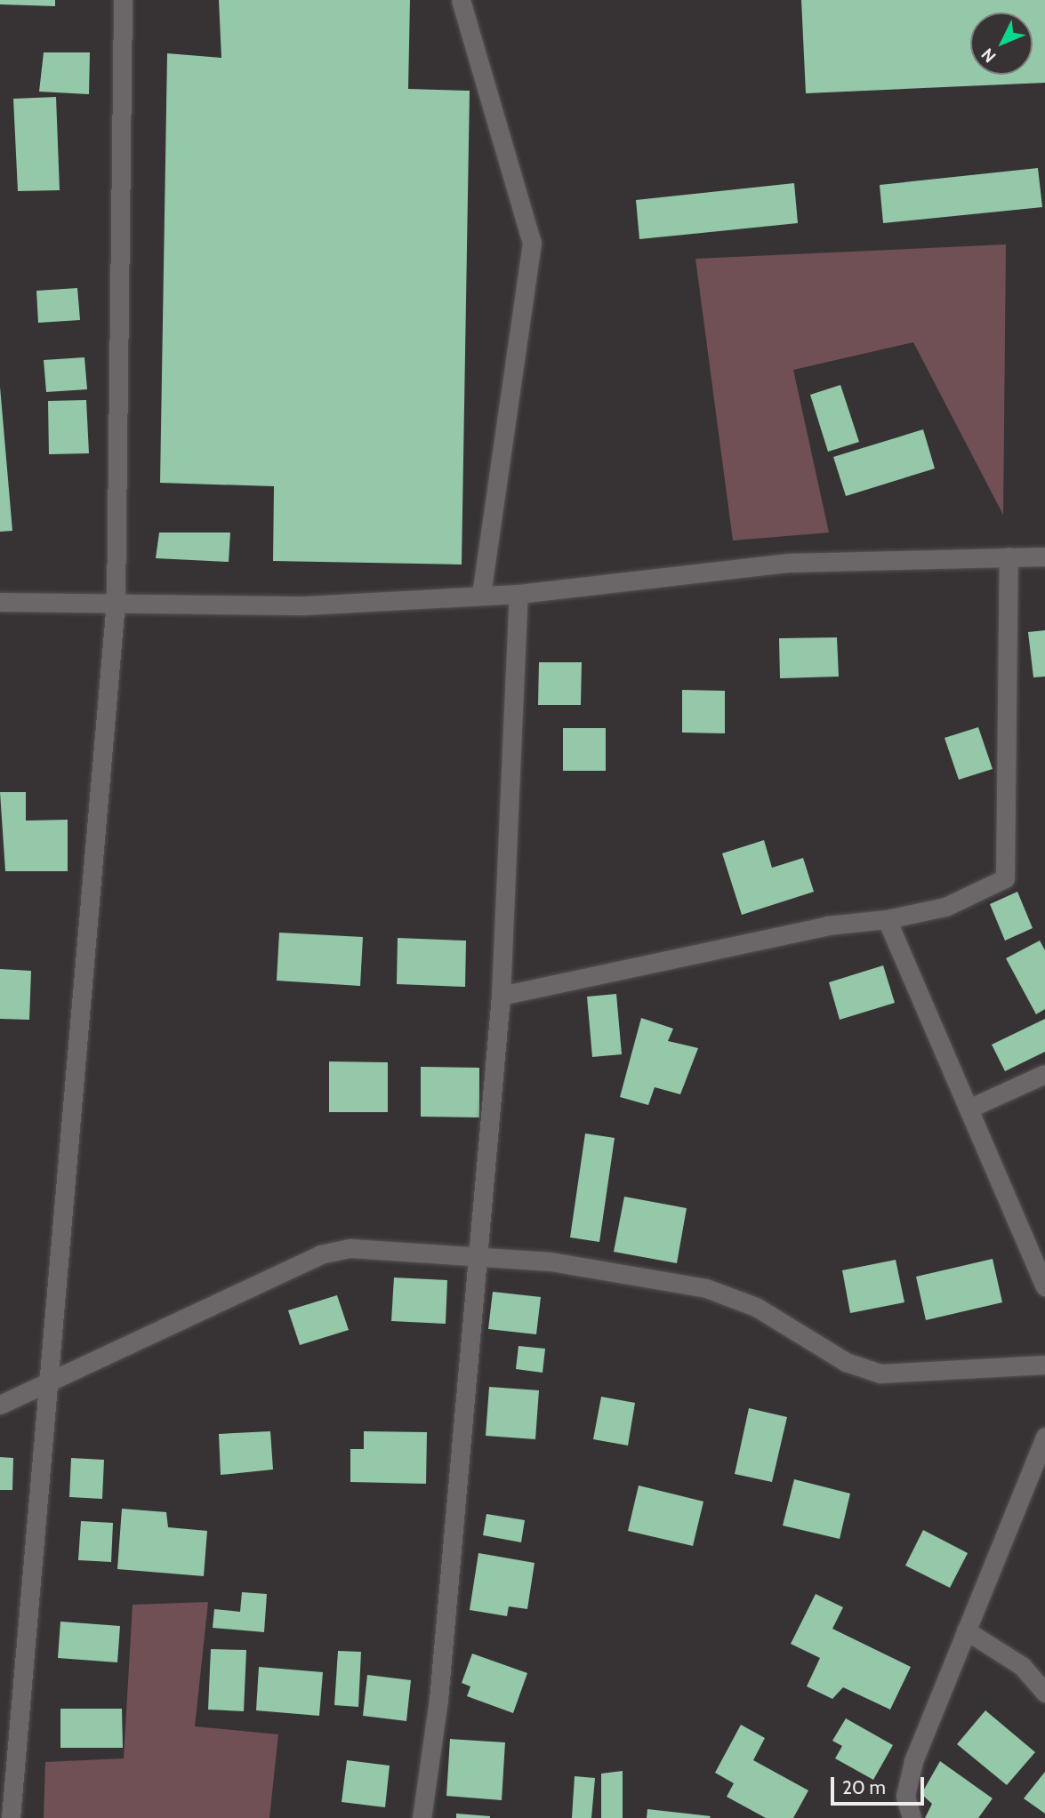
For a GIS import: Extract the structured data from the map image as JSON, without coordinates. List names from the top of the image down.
{
  "scale_bar": "20 m",
  "north": "bottom left"
}
